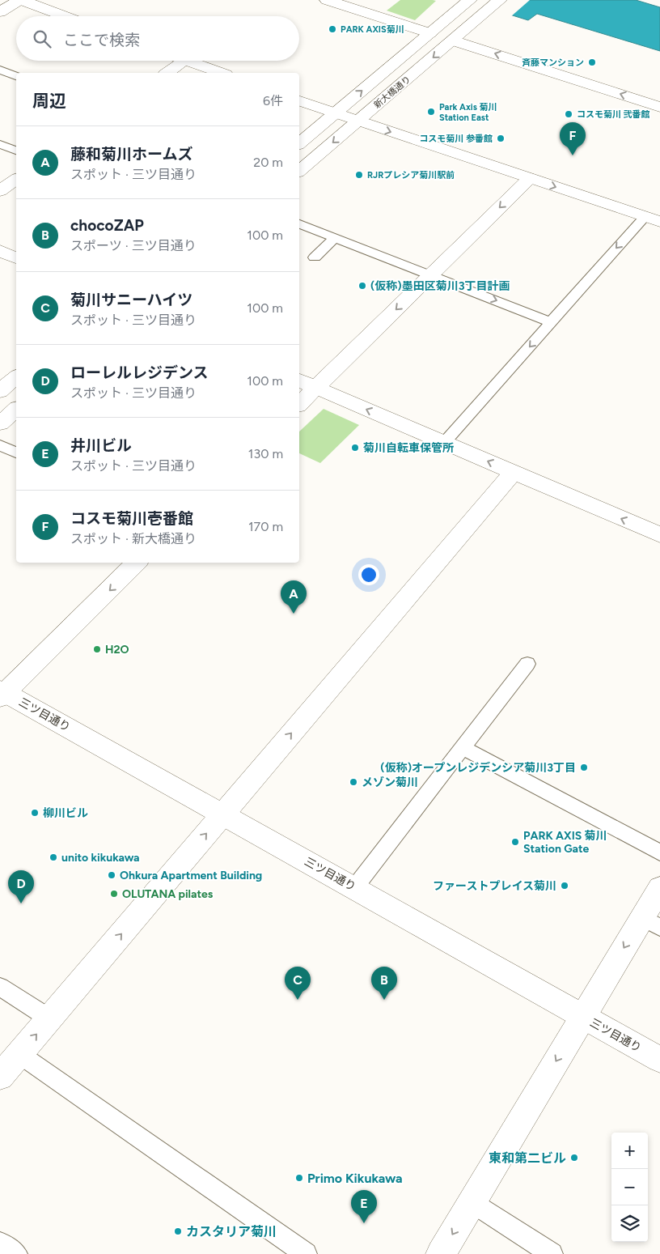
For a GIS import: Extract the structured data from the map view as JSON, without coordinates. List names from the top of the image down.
{
  "streets": {
    "street": ["新大橋通り", "三ツ目通り"]
  },
  "places": [
    "PARK AXIS菊川",
    "斉藤マンション",
    "Park Axis 菊川 Station East",
    "コスモ菊川 弐番館",
    "コスモ菊川 参番館",
    "RJRプレシア菊川駅前",
    "(仮称)墨田区菊川3丁目計画",
    "菊川自転車保管所",
    "H2O",
    "(仮称)オープンレジデンシア菊川3丁目",
    "メゾン菊川",
    "柳川ビル",
    "PARK AXIS 菊川 Station Gate",
    "unito kikukawa",
    "Ohkura Apartment Building",
    "ファーストプレイス菊川",
    "OLUTANA pilates",
    "東和第二ビル",
    "Primo Kikukawa",
    "カスタリア菊川"
  ],
  "page": {
    "search": "ここで検索",
    "heading": ["周辺", "6件"],
    "pins": [
      "F",
      "A",
      "D",
      "B",
      "C",
      "E"
    ],
    "list": [
      {
        "mark": "A",
        "name": "藤和菊川ホームズ",
        "note": "スポット · 三ツ目通り",
        "value": "20 m"
      },
      {
        "mark": "B",
        "name": "chocoZAP",
        "note": "スポーツ · 三ツ目通り",
        "value": "100 m"
      },
      {
        "mark": "C",
        "name": "菊川サニーハイツ",
        "note": "スポット · 三ツ目通り",
        "value": "100 m"
      },
      {
        "mark": "D",
        "name": "ローレルレジデンス",
        "note": "スポット · 三ツ目通り",
        "value": "100 m"
      },
      {
        "mark": "E",
        "name": "井川ビル",
        "note": "スポット · 三ツ目通り",
        "value": "130 m"
      },
      {
        "mark": "F",
        "name": "コスモ菊川壱番館",
        "note": "スポット · 新大橋通り",
        "value": "170 m"
      }
    ],
    "map_buttons": ["+", "−"]
  }
}
